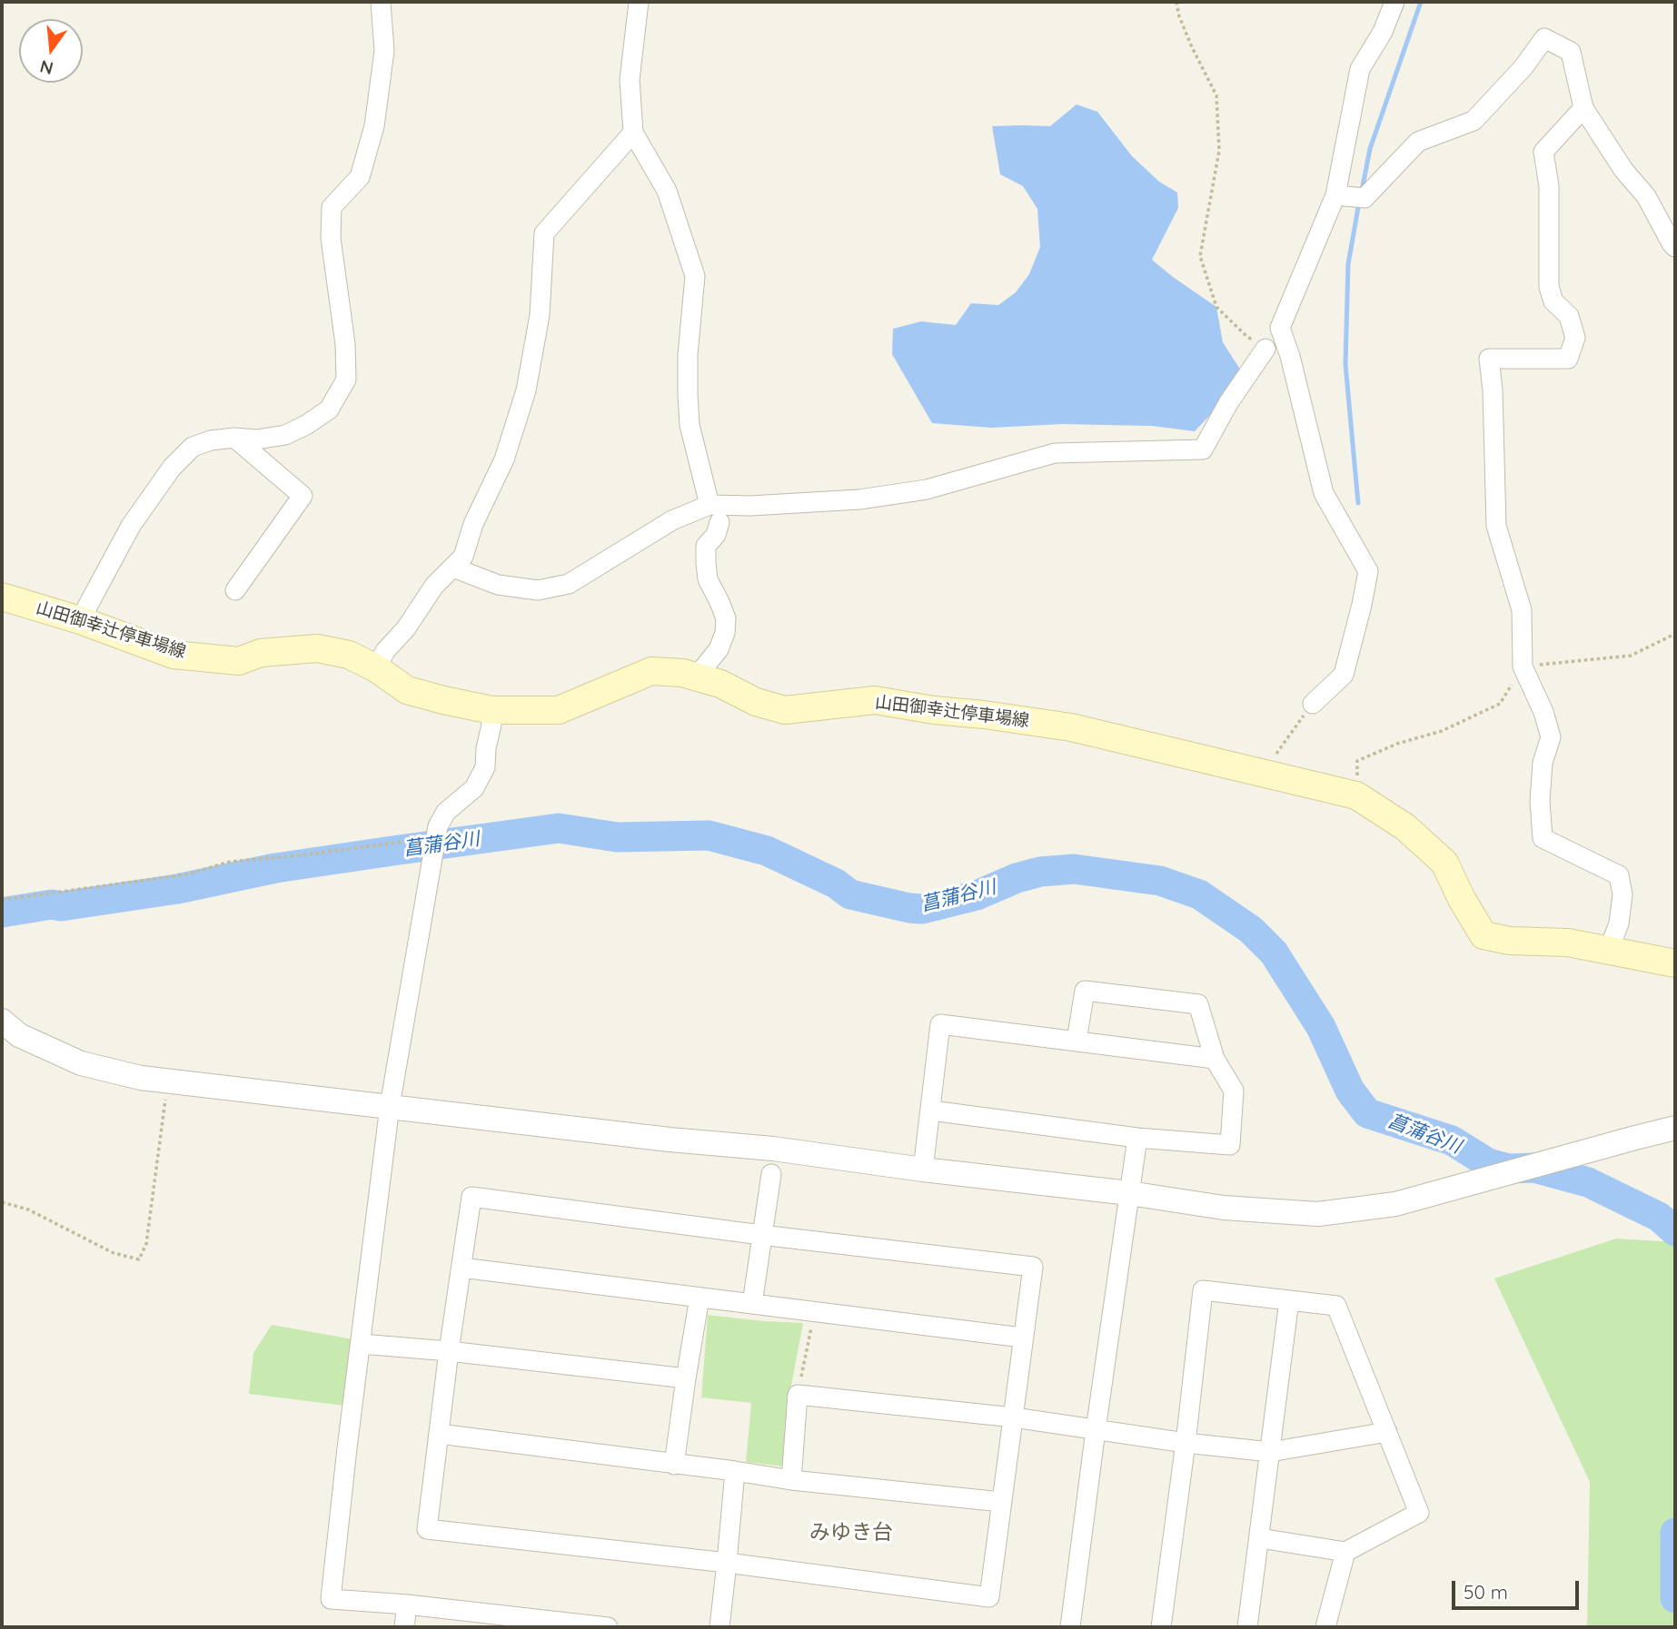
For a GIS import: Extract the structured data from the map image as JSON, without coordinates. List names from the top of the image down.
{
  "streets": {
    "main road": ["山田御幸辻停車場線"]
  },
  "districts": ["みゆき台"],
  "water": ["菖蒲谷川"],
  "scale_bar": "50 m",
  "north": "bottom"
}
